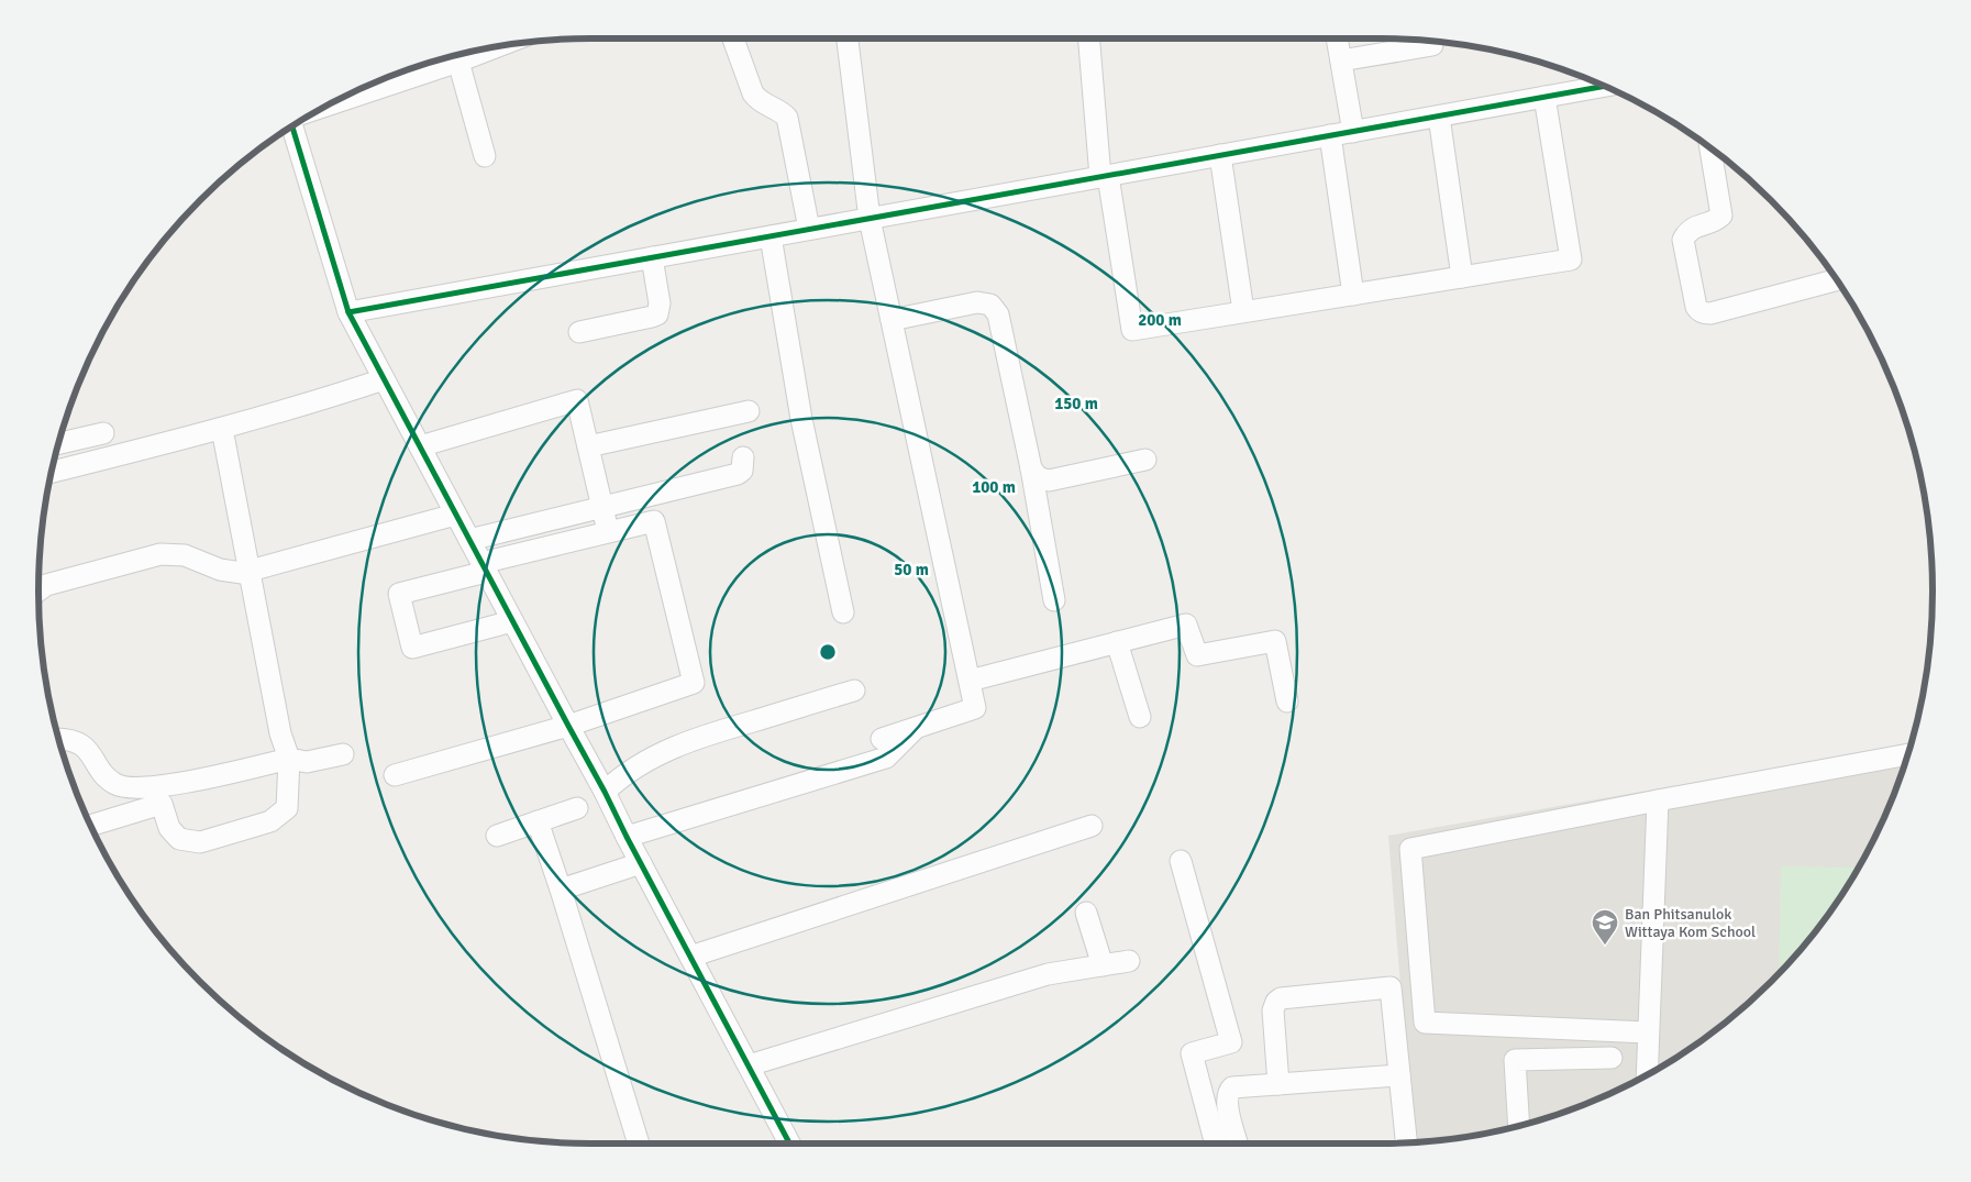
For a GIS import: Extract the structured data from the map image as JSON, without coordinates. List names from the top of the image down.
{
  "places": {
    "school or university": ["Ban Phitsanulok Wittaya Kom School"]
  },
  "rings": [
    "200 m",
    "150 m",
    "100 m",
    "50 m"
  ]
}
